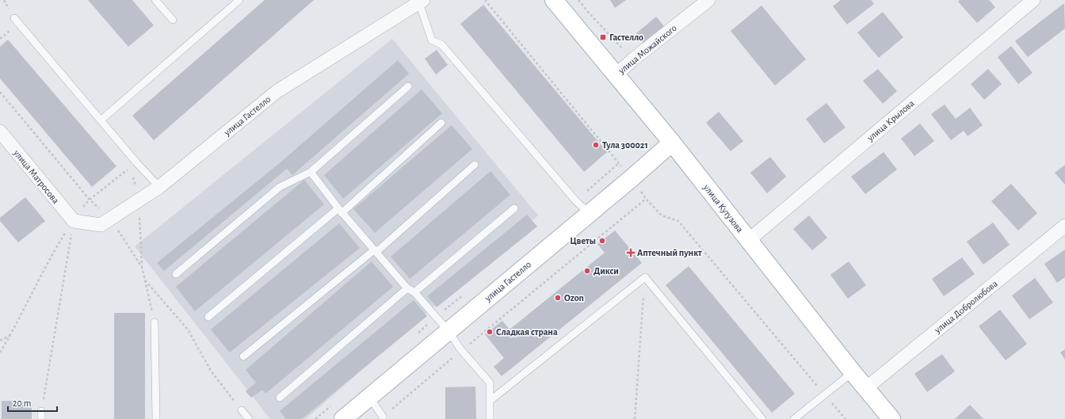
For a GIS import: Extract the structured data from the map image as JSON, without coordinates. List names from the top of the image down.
{
  "streets": {
    "main road": ["улица Гастелло", "улица Кутузова"],
    "street": [
      "улица Можайского",
      "улица Крылова",
      "улица Матросова",
      "улица Добролюбова"
    ]
  },
  "crossings": [
    ["улица Можайского", "улица Кутузова"],
    ["улица Гастелло", "улица Матросова"],
    ["улица Гастелло", "улица Кутузова"],
    ["улица Крылова", "улица Кутузова"],
    ["улица Кутузова", "улица Добролюбова"]
  ],
  "places": {
    "transit": ["Гастелло"],
    "other": [
      "Тула 300021",
      "Цветы",
      "Дикси",
      "Ozon",
      "Сладкая страна"
    ],
    "health": ["Аптечный пункт"]
  },
  "scale_bar": "20 m"
}
